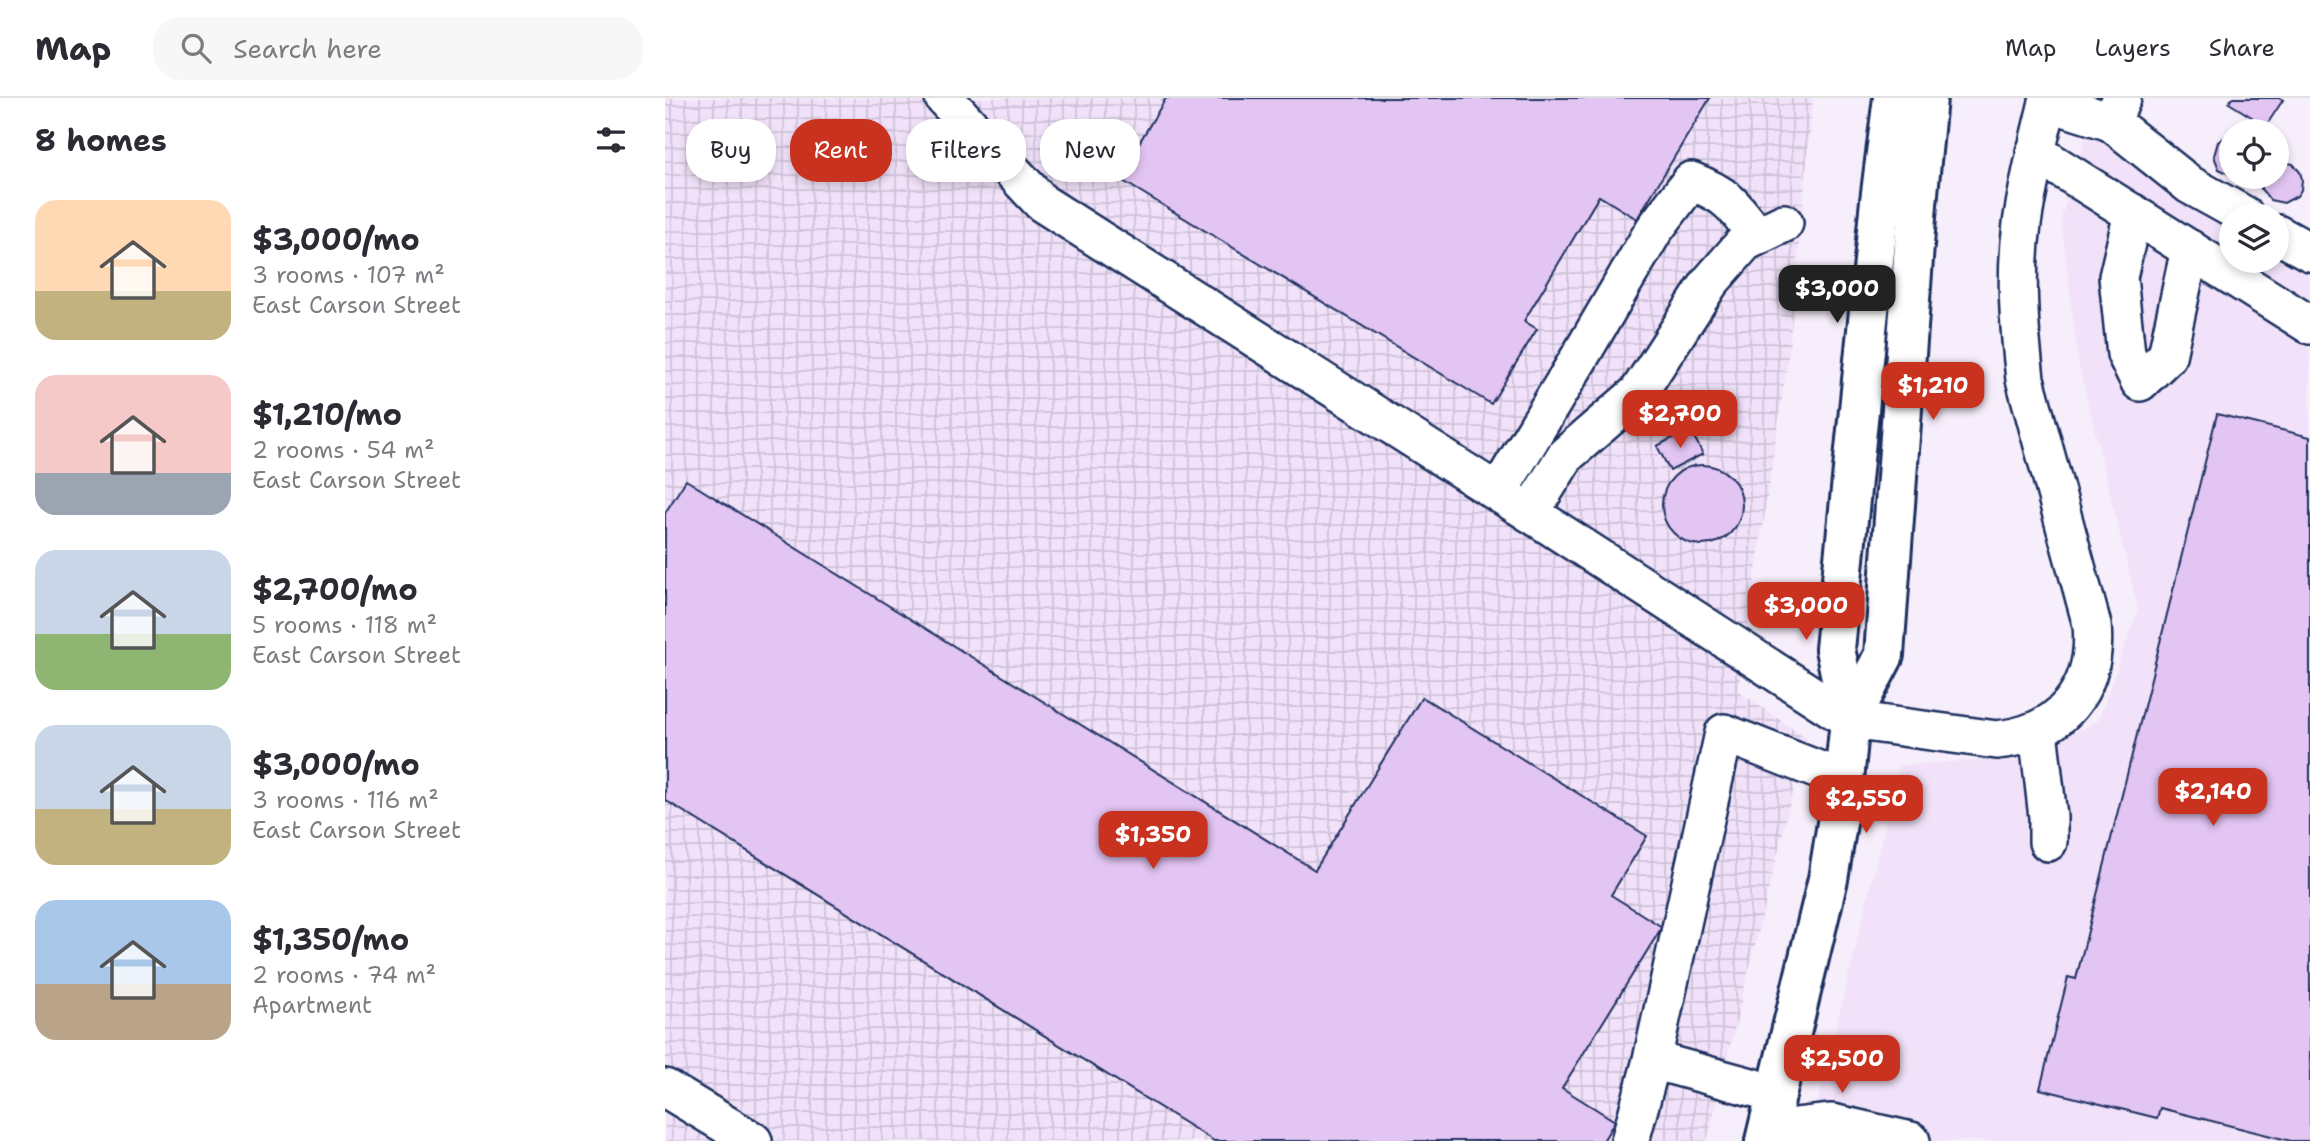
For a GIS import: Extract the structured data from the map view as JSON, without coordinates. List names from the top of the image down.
{
  "page": {
    "header": "Map",
    "search": "Search here",
    "nav": ["Map", "Layers", "Share"],
    "heading": "8 homes",
    "chip": [
      "Buy",
      "Rent",
      "Filters",
      "New"
    ],
    "list": [
      {
        "name": "$3,000/mo",
        "note": "3 rooms · 107 m² · East Carson Street"
      },
      {
        "name": "$1,210/mo",
        "note": "2 rooms · 54 m² · East Carson Street"
      },
      {
        "name": "$2,700/mo",
        "note": "5 rooms · 118 m² · East Carson Street"
      },
      {
        "name": "$3,000/mo",
        "note": "3 rooms · 116 m² · East Carson Street"
      },
      {
        "name": "$1,350/mo",
        "note": "2 rooms · 74 m² · Apartment"
      }
    ],
    "price": [
      "$3,000",
      "$1,210",
      "$2,700",
      "$3,000",
      "$2,140",
      "$2,550",
      "$1,350",
      "$2,500"
    ]
  }
}
